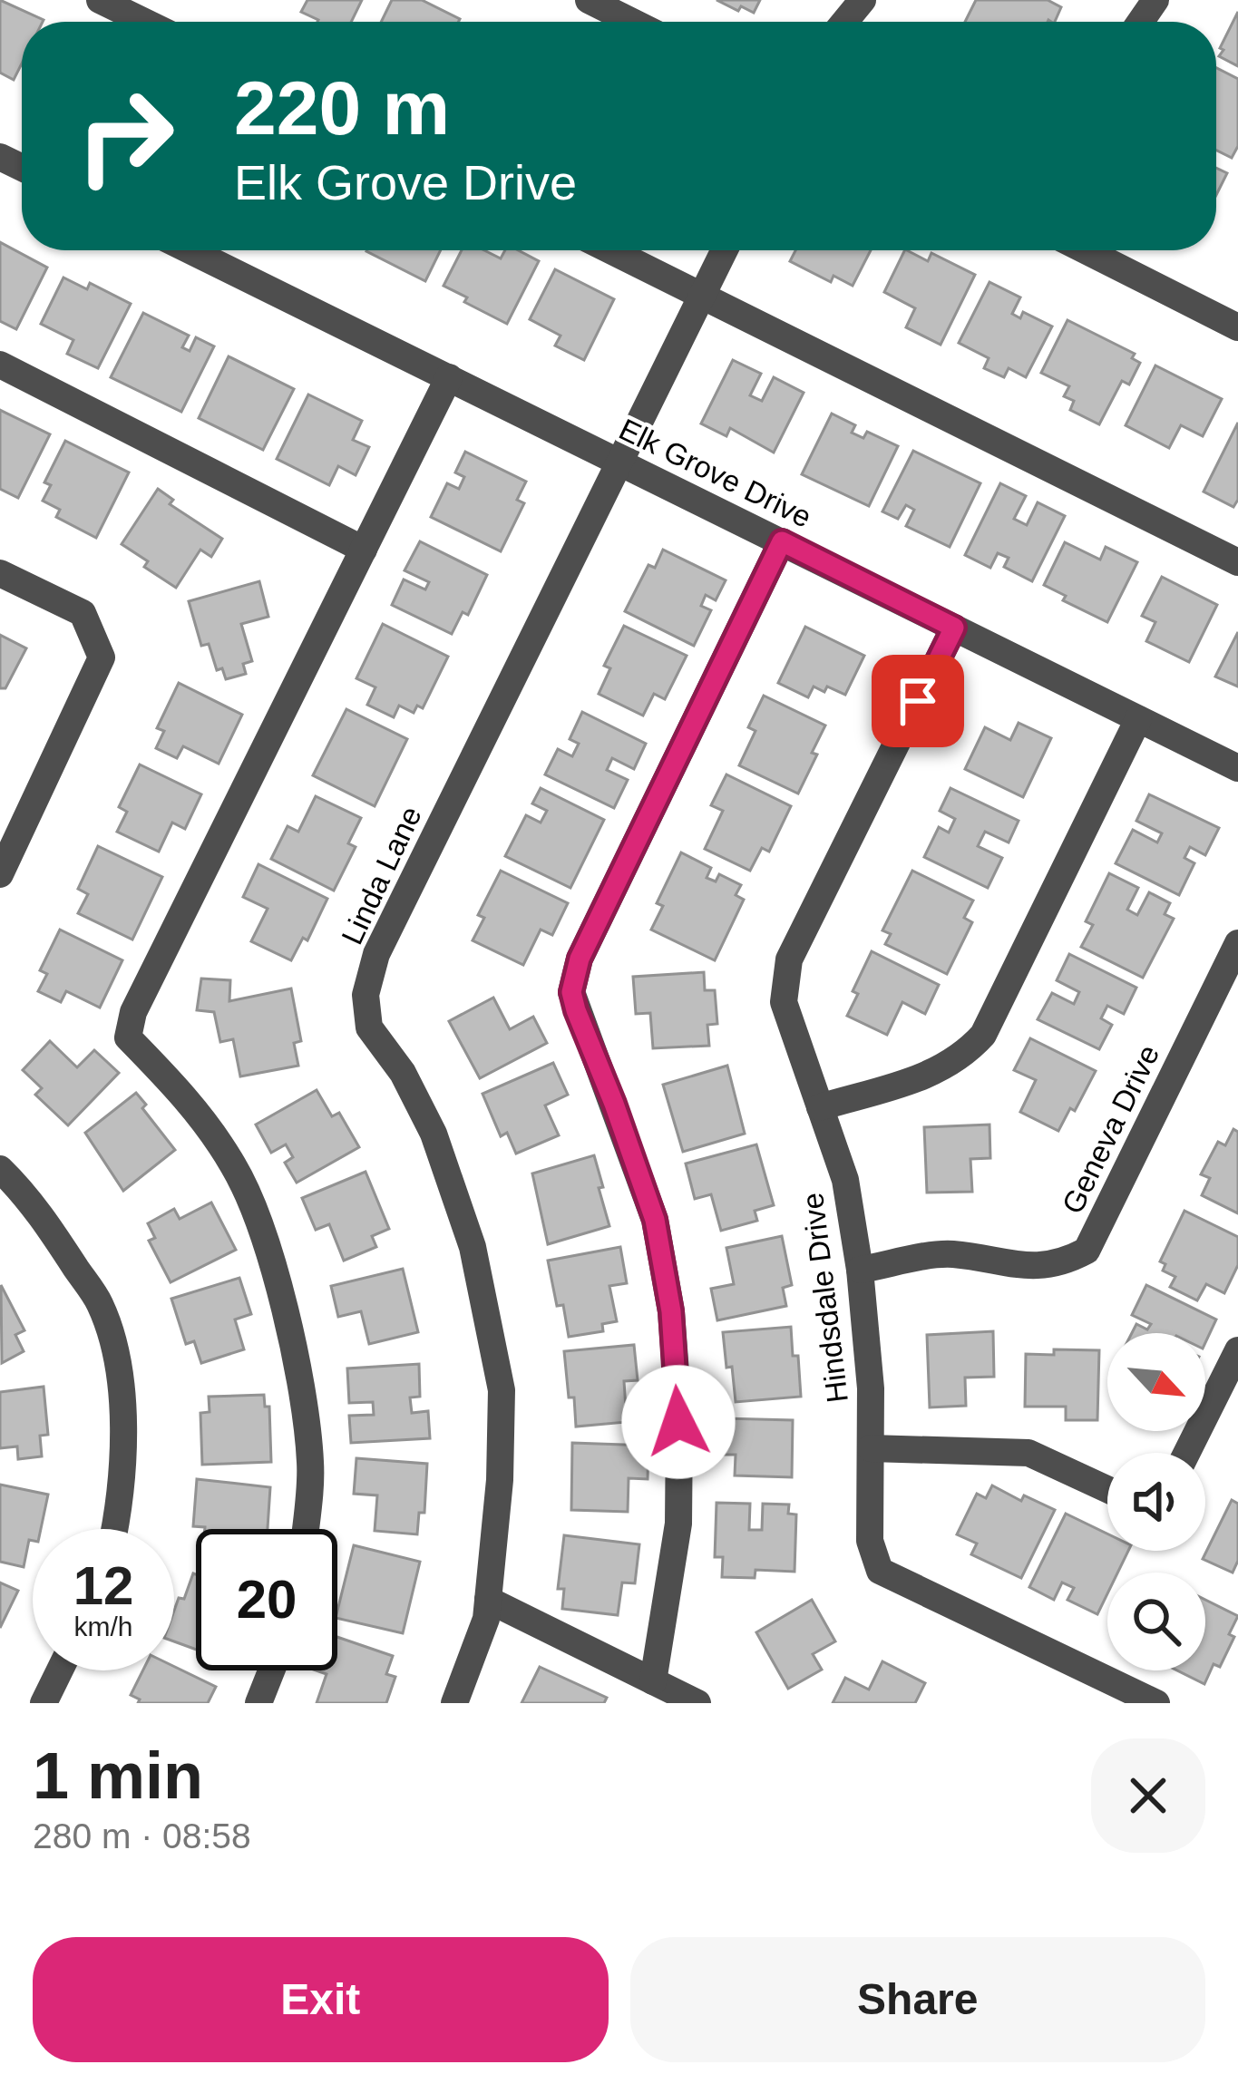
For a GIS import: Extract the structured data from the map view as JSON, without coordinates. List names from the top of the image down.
{
  "streets": {
    "street": [
      "Elk Grove Drive",
      "Linda Lane",
      "Geneva Drive",
      "Hindsdale Drive"
    ]
  },
  "crossings": [
    ["Elk Grove Drive", "Linda Lane"],
    ["Elk Grove Drive", "Hindsdale Drive"],
    ["Geneva Drive", "Hindsdale Drive"]
  ],
  "north": "bottom right",
  "page": {
    "turn": ["220 m", "Elk Grove Drive"],
    "speed": "12 km/h",
    "limit": "20",
    "heading": ["1 min", "280 m · 08:58"],
    "buttons": ["Exit", "Share"]
  }
}
